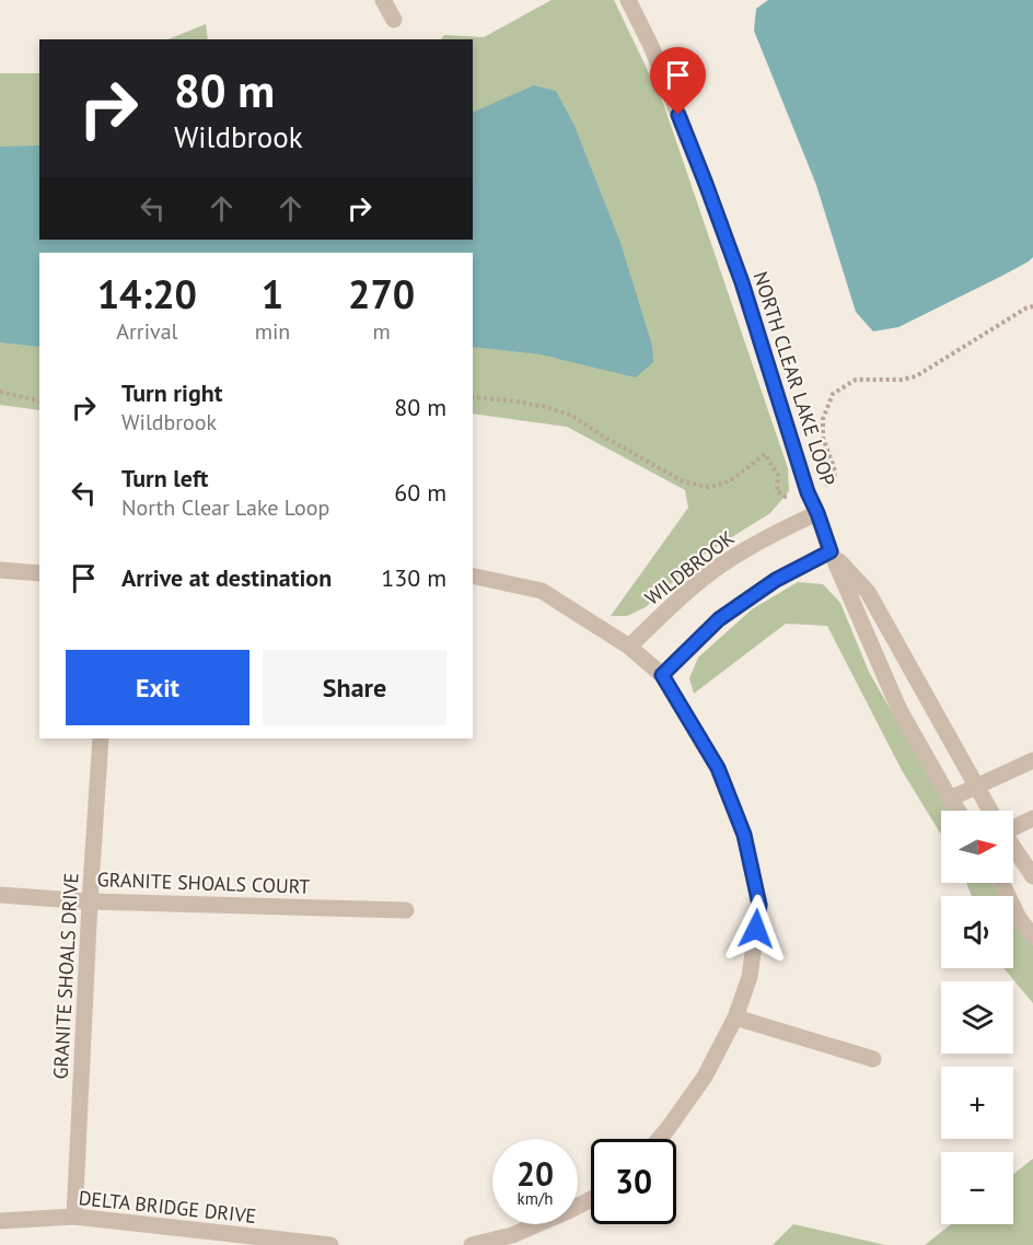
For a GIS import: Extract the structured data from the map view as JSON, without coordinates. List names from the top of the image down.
{
  "streets": {
    "street": [
      "NORTH CLEAR LAKE LOOP",
      "WILDBROOK",
      "GRANITE SHOALS COURT",
      "GRANITE SHOALS DRIVE",
      "DELTA BRIDGE DRIVE"
    ]
  },
  "crossings": [
    ["NORTH CLEAR LAKE LOOP", "WILDBROOK"],
    ["GRANITE SHOALS COURT", "GRANITE SHOALS DRIVE"],
    ["GRANITE SHOALS DRIVE", "DELTA BRIDGE DRIVE"]
  ],
  "north": "right",
  "page": {
    "turn": ["80 m", "Wildbrook"],
    "eta": [
      "14:20",
      "Arrival",
      "1",
      "min",
      "270",
      "m"
    ],
    "list": [
      {
        "name": "Turn right",
        "note": "Wildbrook",
        "value": "80 m"
      },
      {
        "name": "Turn left",
        "note": "North Clear Lake Loop",
        "value": "60 m"
      },
      {
        "name": "Arrive at destination",
        "value": "130 m"
      }
    ],
    "buttons": ["Exit", "Share"],
    "map_buttons": ["+", "−"],
    "speed": "20 km/h",
    "limit": "30"
  }
}
